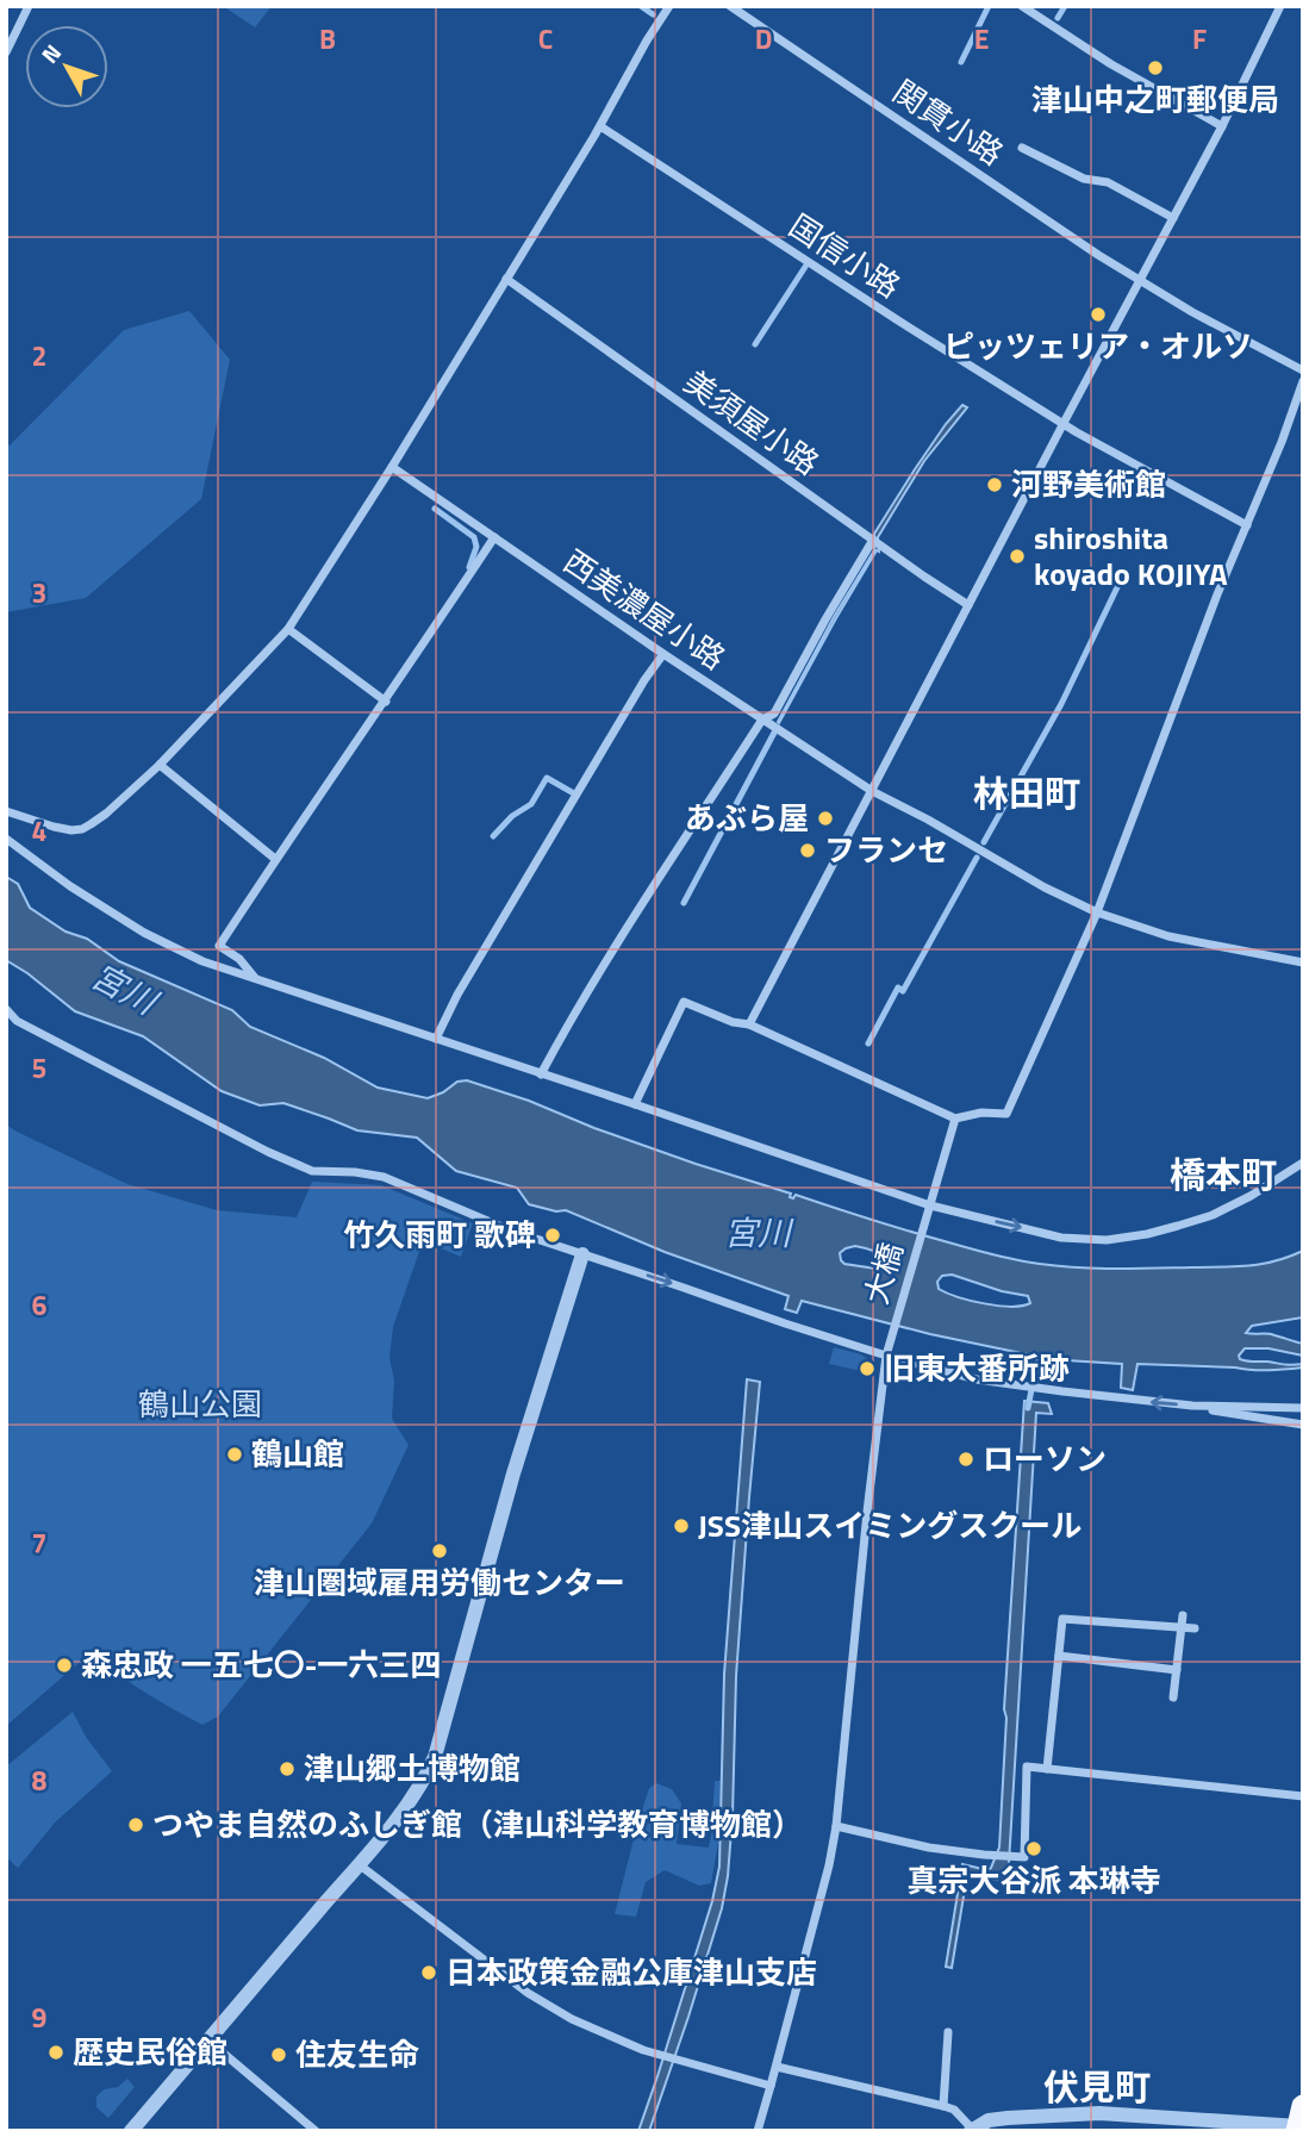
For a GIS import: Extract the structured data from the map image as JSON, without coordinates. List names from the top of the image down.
{
  "streets": {
    "street": [
      "関貫小路",
      "国信小路",
      "美須屋小路",
      "西美濃屋小路",
      "大橋"
    ]
  },
  "districts": ["林田町", "橋本町", "伏見町"],
  "water": ["宮川"],
  "parks": ["鶴山公園"],
  "places": [
    "津山中之町郵便局",
    "ピッツェリア・オルソ",
    "河野美術館",
    "shiroshita koyado KOJIYA",
    "あぶら屋",
    "フランセ",
    "竹久雨町 歌碑",
    "旧東大番所跡",
    "鶴山館",
    "ローソン",
    "JSS津山スイミングスクール",
    "津山圏域雇用労働センター",
    "森忠政 一五七〇-一六三四",
    "津山郷土博物館",
    "つやま自然のふしぎ館（津山科学教育博物館）",
    "真宗大谷派 本琳寺",
    "日本政策金融公庫津山支店",
    "歴史民俗館",
    "住友生命"
  ],
  "north": "top left",
  "grid": {
    "columns": [
      "B",
      "C",
      "D",
      "E",
      "F"
    ],
    "rows": [
      "2",
      "3",
      "4",
      "5",
      "6",
      "7",
      "8",
      "9"
    ]
  }
}
